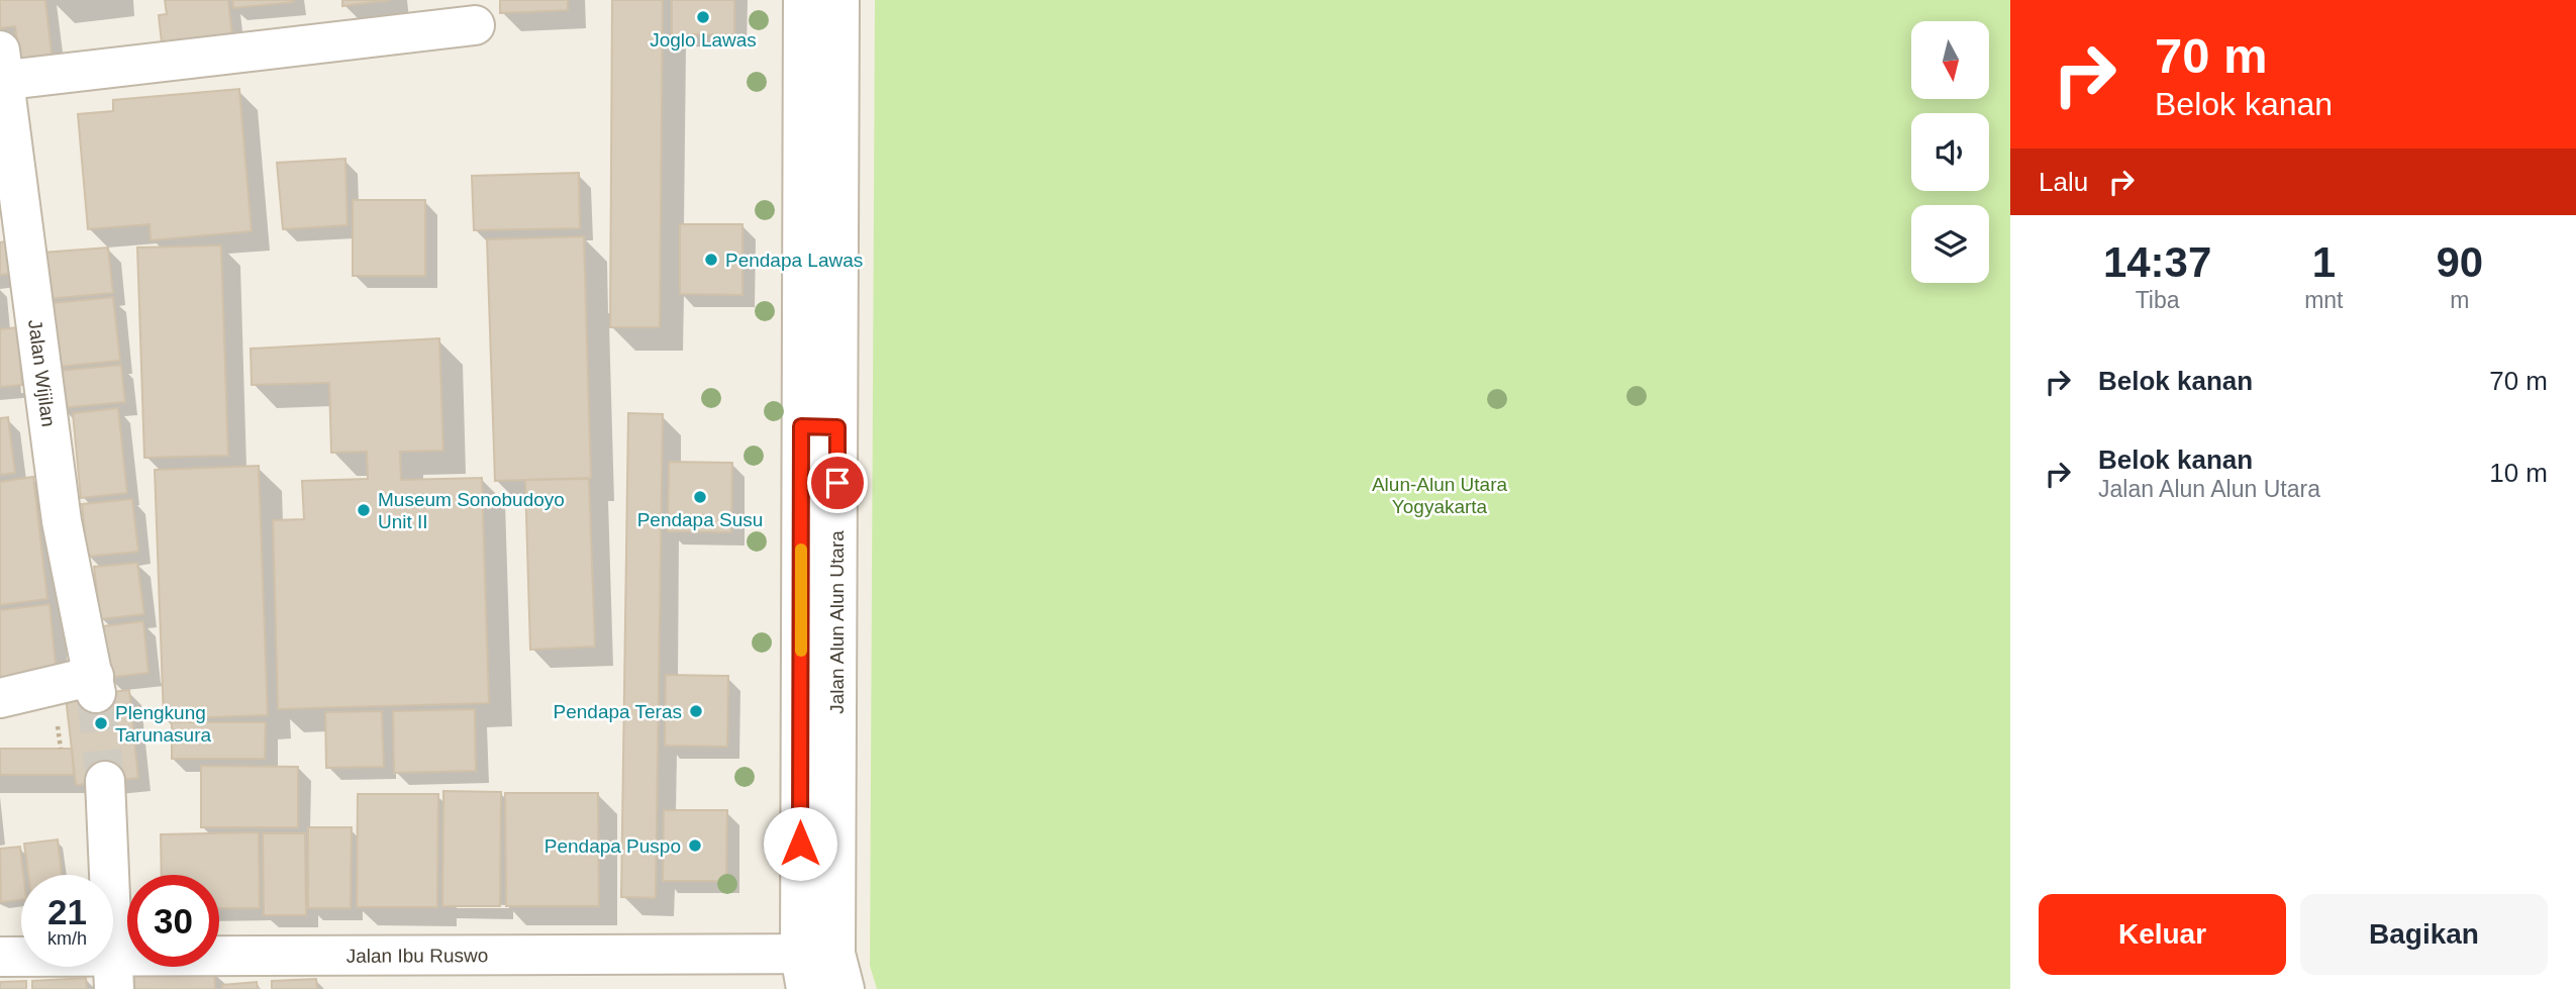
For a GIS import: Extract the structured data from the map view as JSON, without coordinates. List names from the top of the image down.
{
  "streets": {
    "street": ["Jalan Wijilan", "Jalan Alun Alun Utara", "Jalan Ibu Ruswo"]
  },
  "crossings": [
    ["Jalan Alun Alun Utara", "Jalan Ibu Ruswo"]
  ],
  "parks": ["Alun-Alun Utara Yogyakarta"],
  "places": [
    "Joglo Lawas",
    "Pendapa Lawas",
    "Pendapa Susu",
    "Museum Sonobudoyo Unit II",
    "Pendapa Teras",
    "Plengkung Tarunasura",
    "Pendapa Puspo"
  ],
  "north": "bottom",
  "page": {
    "turn": ["70 m", "Belok kanan"],
    "then": "Lalu",
    "eta": [
      "14:37",
      "Tiba",
      "1",
      "mnt",
      "90",
      "m"
    ],
    "list": [
      {
        "name": "Belok kanan",
        "value": "70 m"
      },
      {
        "name": "Belok kanan",
        "note": "Jalan Alun Alun Utara",
        "value": "10 m"
      }
    ],
    "speed": "21 km/h",
    "limit": "30",
    "buttons": ["Keluar", "Bagikan"]
  }
}
